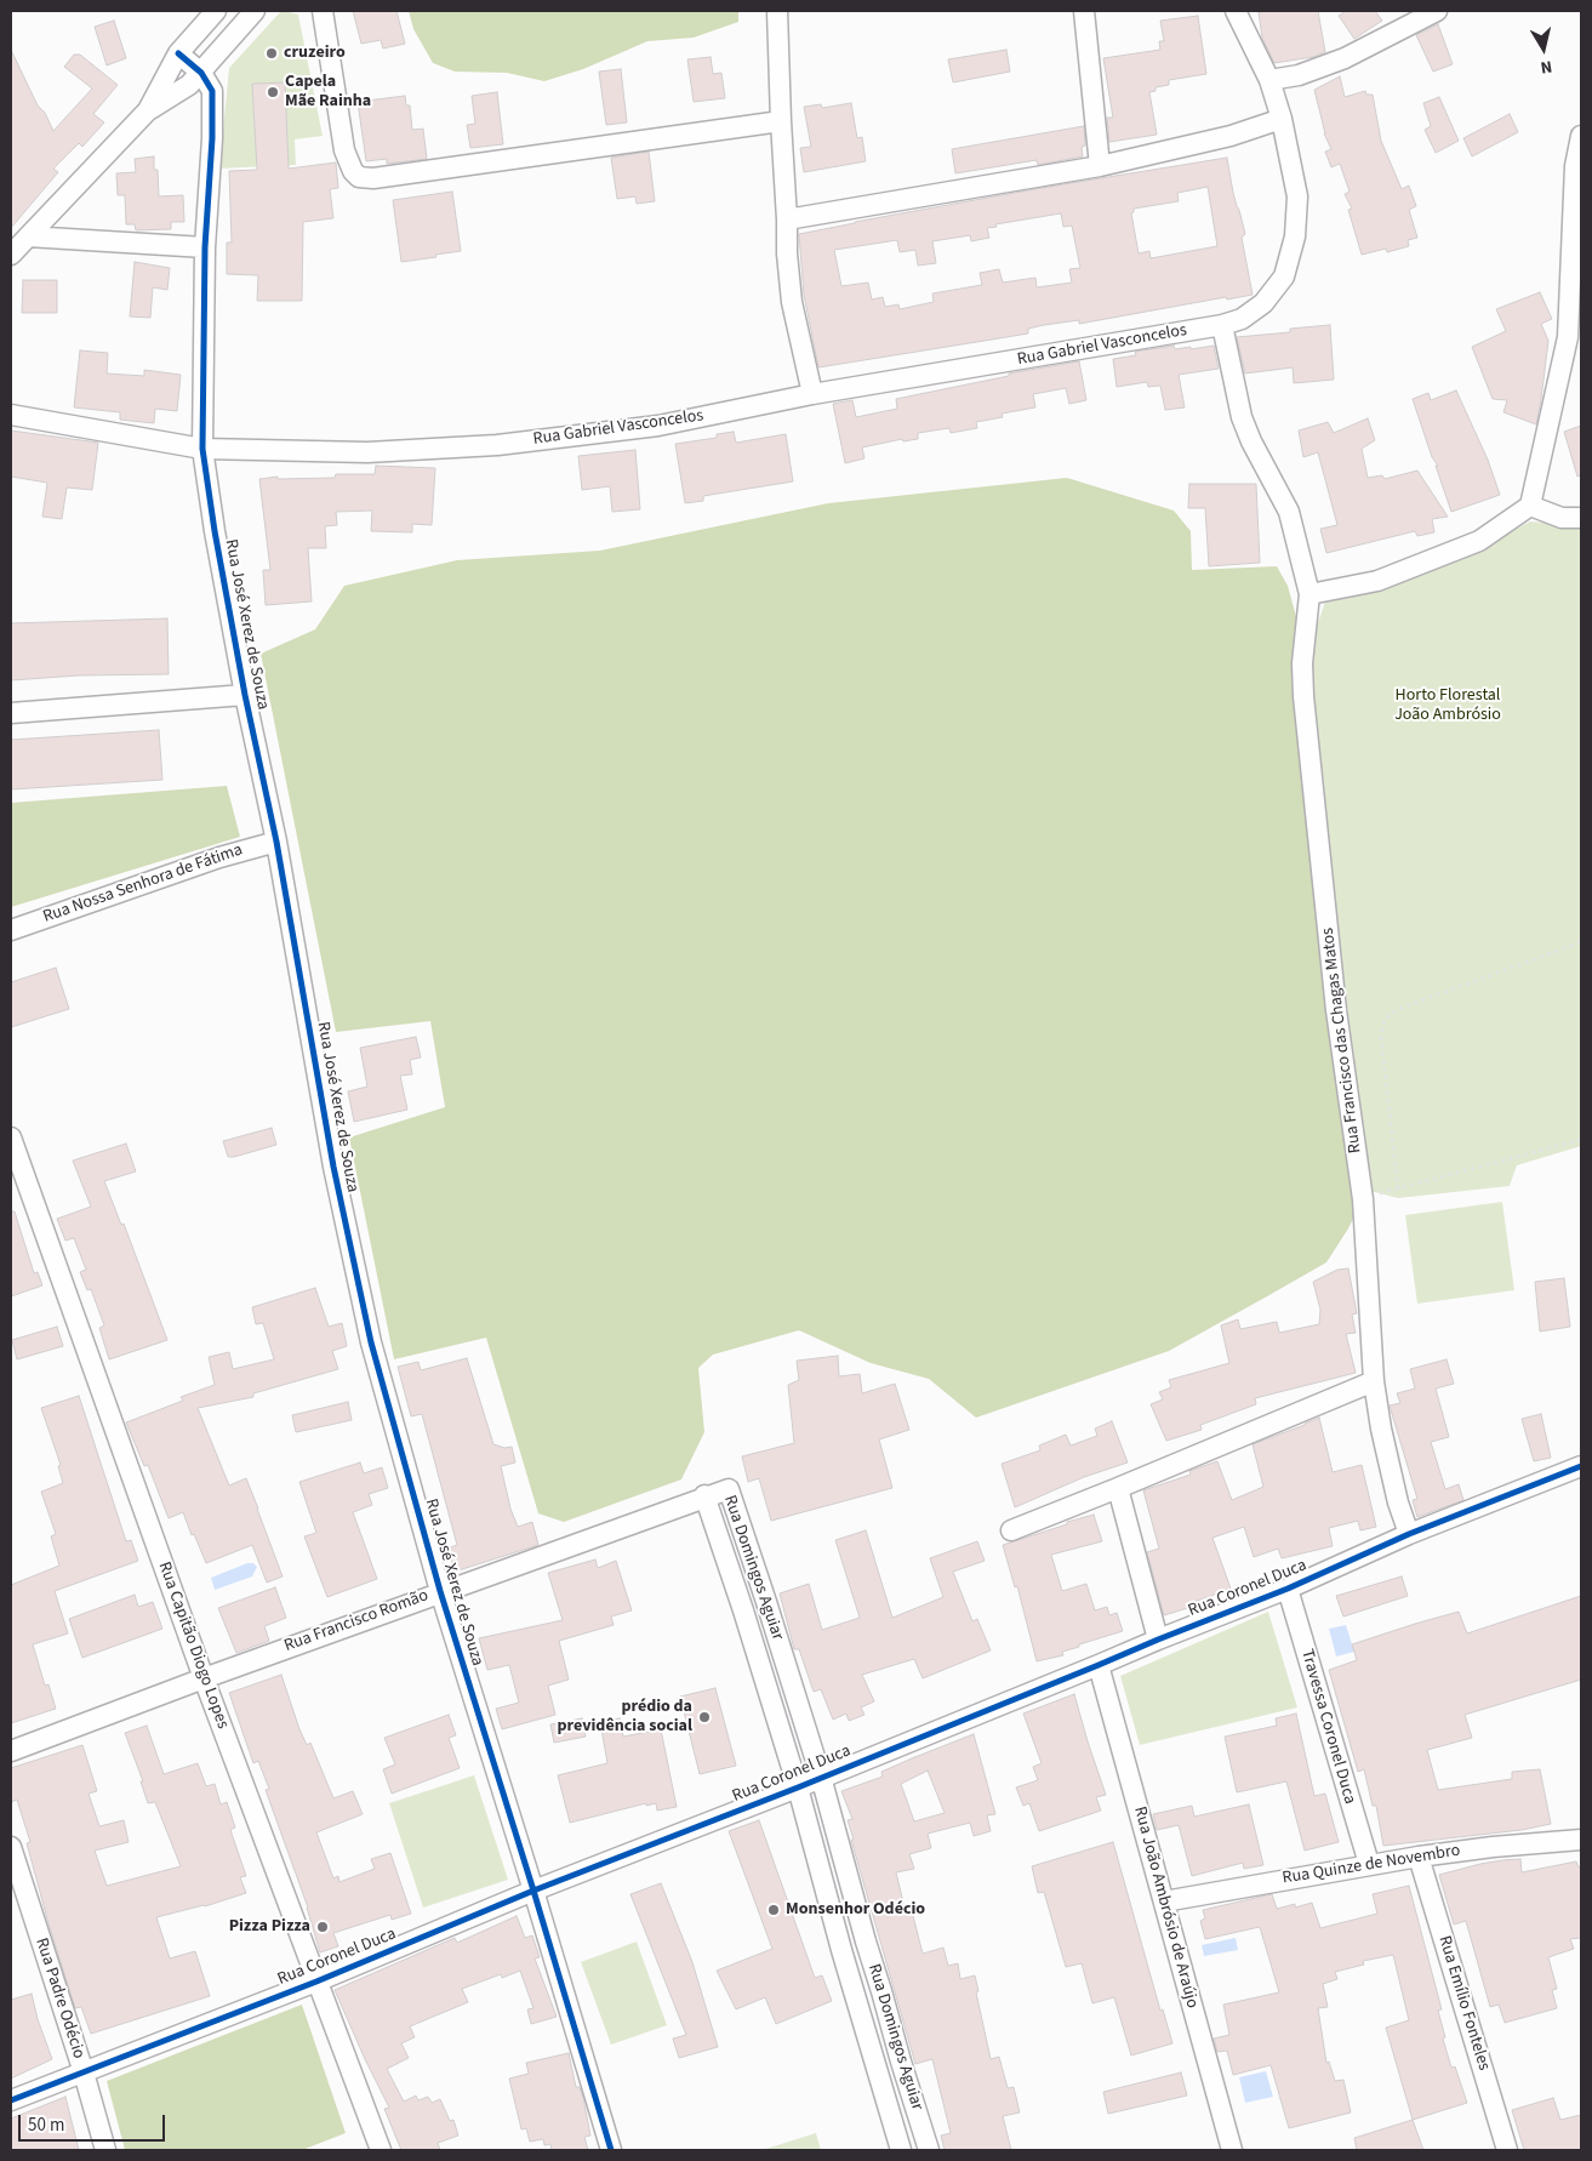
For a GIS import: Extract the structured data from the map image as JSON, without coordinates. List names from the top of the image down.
{
  "streets": {
    "street": [
      "Rua Gabriel Vasconcelos",
      "Rua José Xerez de Souza",
      "Rua Nossa Senhora de Fátima",
      "Rua Francisco das Chagas Matos",
      "Rua Domingos Aguiar",
      "Rua Coronel Duca",
      "Rua Francisco Romão",
      "Rua Capitão Diogo Lopes",
      "Travessa Coronel Duca",
      "Rua Quinze de Novembro",
      "Rua João Ambrósio de Araújo",
      "Rua Padre Odécio",
      "Rua Emílio Fonteles"
    ]
  },
  "crossings": [
    ["Rua Gabriel Vasconcelos", "Rua José Xerez de Souza"],
    ["Rua Gabriel Vasconcelos", "Rua Francisco das Chagas Matos"],
    ["Rua José Xerez de Souza", "Rua Nossa Senhora de Fátima"],
    ["Rua José Xerez de Souza", "Rua Coronel Duca"],
    ["Rua José Xerez de Souza", "Rua Francisco Romão"],
    ["Rua Francisco das Chagas Matos", "Rua Coronel Duca"],
    ["Rua Domingos Aguiar", "Rua Coronel Duca"],
    ["Rua Domingos Aguiar", "Rua Francisco Romão"],
    ["Rua Coronel Duca", "Rua Capitão Diogo Lopes"],
    ["Rua Coronel Duca", "Travessa Coronel Duca"],
    ["Rua Coronel Duca", "Rua João Ambrósio de Araújo"],
    ["Rua Coronel Duca", "Rua Padre Odécio"],
    ["Rua Francisco Romão", "Rua Capitão Diogo Lopes"],
    ["Travessa Coronel Duca", "Rua Quinze de Novembro"],
    ["Rua Quinze de Novembro", "Rua João Ambrósio de Araújo"],
    ["Rua Quinze de Novembro", "Rua Emílio Fonteles"]
  ],
  "parks": ["Horto Florestal João Ambrósio"],
  "places": [
    "cruzeiro",
    "Capela Mãe Rainha",
    "prédio da previdência social",
    "Monsenhor Odécio",
    "Pizza Pizza"
  ],
  "scale_bar": "50 m",
  "north": "bottom"
}
